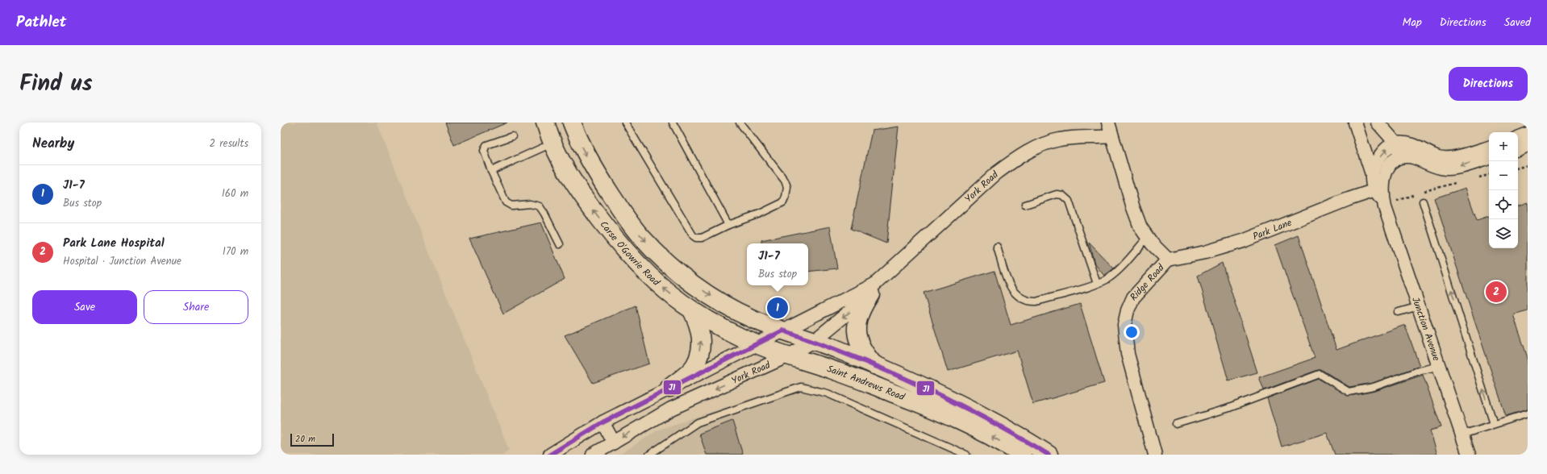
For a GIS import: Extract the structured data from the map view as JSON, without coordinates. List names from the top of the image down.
{
  "streets": {
    "main road": ["Carse O'Gowrie Road", "Saint Andrews Road"],
    "street": [
      "York Road",
      "Park Lane",
      "Ridge Road",
      "Junction Avenue"
    ]
  },
  "crossings": [
    ["York Road", "Carse O'Gowrie Road"],
    ["York Road", "Ridge Road"],
    ["York Road", "Saint Andrews Road"],
    ["Park Lane", "Ridge Road"],
    ["Park Lane", "Junction Avenue"],
    ["Carse O'Gowrie Road", "Saint Andrews Road"]
  ],
  "lines": ["transit line J1"],
  "scale_bar": "20 m",
  "page": {
    "header": "Pathlet",
    "nav": ["Map", "Directions", "Saved"],
    "title": "Find us",
    "buttons": [
      "Directions",
      ["Save", "Share"]
    ],
    "heading": ["Nearby", "2 results"],
    "map_buttons": ["+", "−"],
    "list": [
      {
        "mark": "1",
        "name": "J1-7",
        "note": "Bus stop",
        "value": "160 m"
      },
      {
        "mark": "2",
        "name": "Park Lane Hospital",
        "note": "Hospital · Junction Avenue",
        "value": "170 m"
      }
    ],
    "popup": ["J1-7", "Bus stop"],
    "pins": ["2", "1"],
    "scale": "20 m"
  }
}
